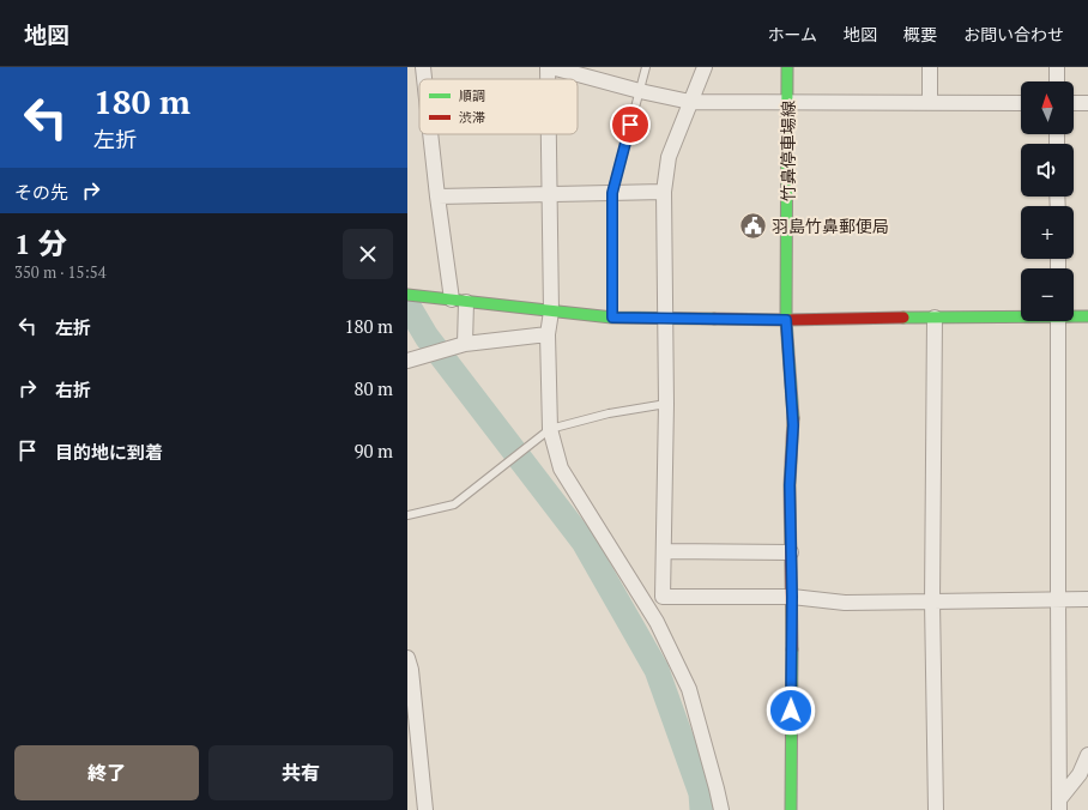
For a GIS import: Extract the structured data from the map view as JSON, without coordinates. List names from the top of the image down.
{
  "streets": {
    "main road": ["竹鼻停車場線"]
  },
  "places": {
    "public building": ["羽島竹鼻郵便局"]
  },
  "legend": ["順調", "渋滞"],
  "north": "top",
  "page": {
    "header": "地図",
    "nav": [
      "ホーム",
      "地図",
      "概要",
      "お問い合わせ"
    ],
    "turn": ["180 m", "左折"],
    "map_buttons": ["+", "−"],
    "then": "その先",
    "heading": ["1 分", "350 m · 15:54"],
    "list": [
      {
        "name": "左折",
        "value": "180 m"
      },
      {
        "name": "右折",
        "value": "80 m"
      },
      {
        "name": "目的地に到着",
        "value": "90 m"
      }
    ],
    "buttons": ["終了", "共有"]
  }
}
